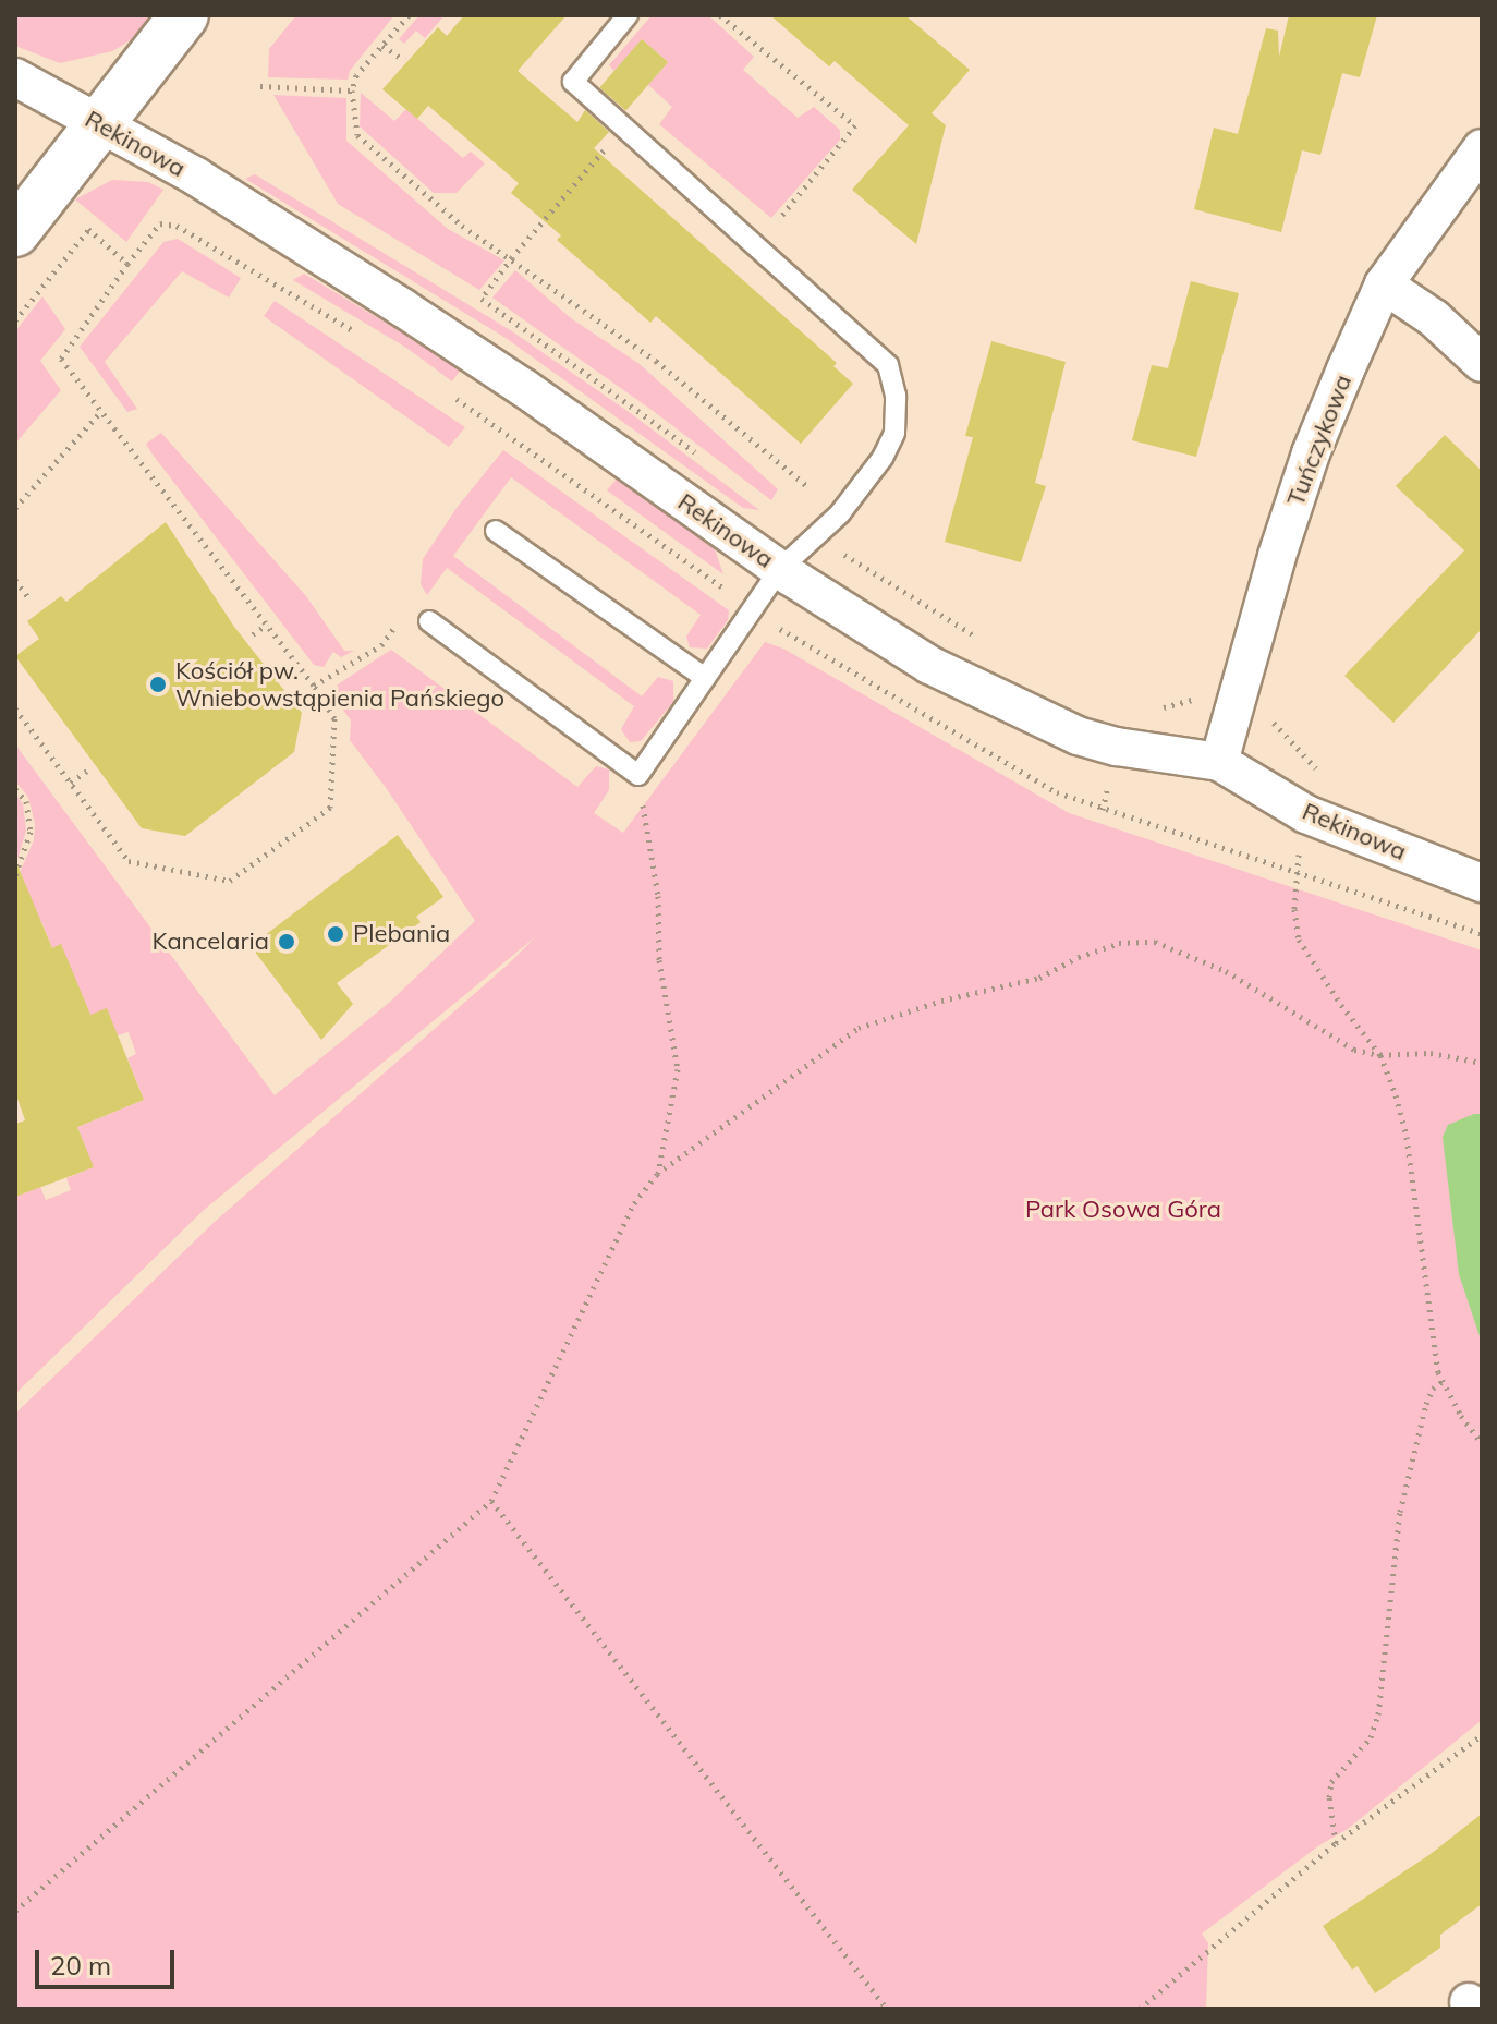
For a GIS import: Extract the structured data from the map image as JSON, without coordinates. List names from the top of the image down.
{
  "streets": {
    "street": ["Rekinowa", "Tuńczykowa"]
  },
  "crossings": [
    ["Rekinowa", "Tuńczykowa"]
  ],
  "parks": ["Park Osowa Góra"],
  "places": ["Kościół pw. Wniebowstąpienia Pańskiego", "Plebania", "Kancelaria"],
  "scale_bar": "20 m"
}
